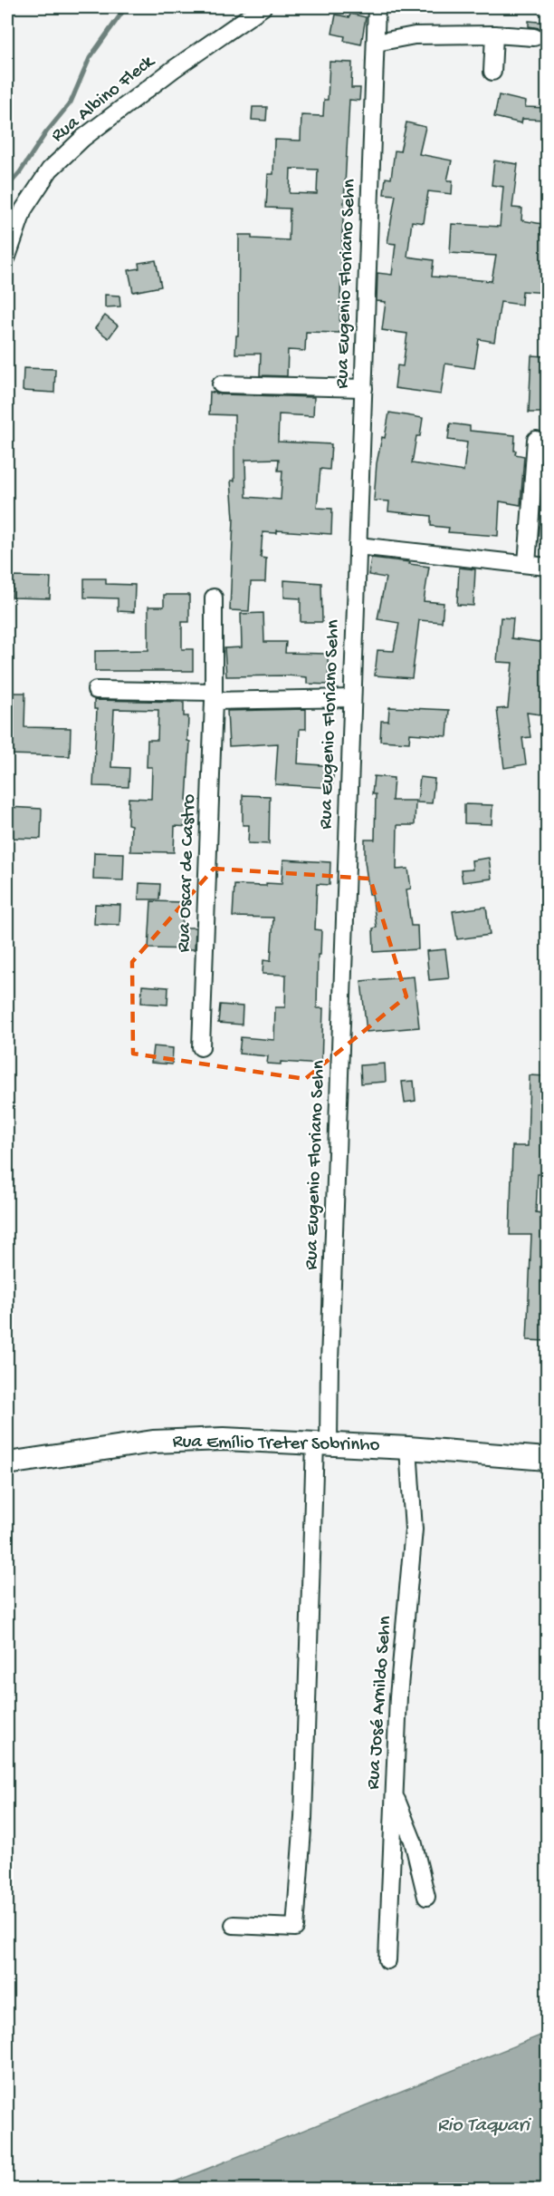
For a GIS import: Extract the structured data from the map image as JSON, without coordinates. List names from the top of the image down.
{
  "streets": {
    "main road": ["Rua Emílio Treter Sobrinho"],
    "street": [
      "Rua Albino Fleck",
      "Rua Eugenio Floriano Sehn",
      "Rua Oscar de Castro",
      "Rua José Arnildo Sehn"
    ]
  },
  "crossings": [
    ["Rua Eugenio Floriano Sehn", "Rua Emílio Treter Sobrinho"],
    ["Rua Emílio Treter Sobrinho", "Rua José Arnildo Sehn"]
  ],
  "water": ["Rio Taquari"]
}
